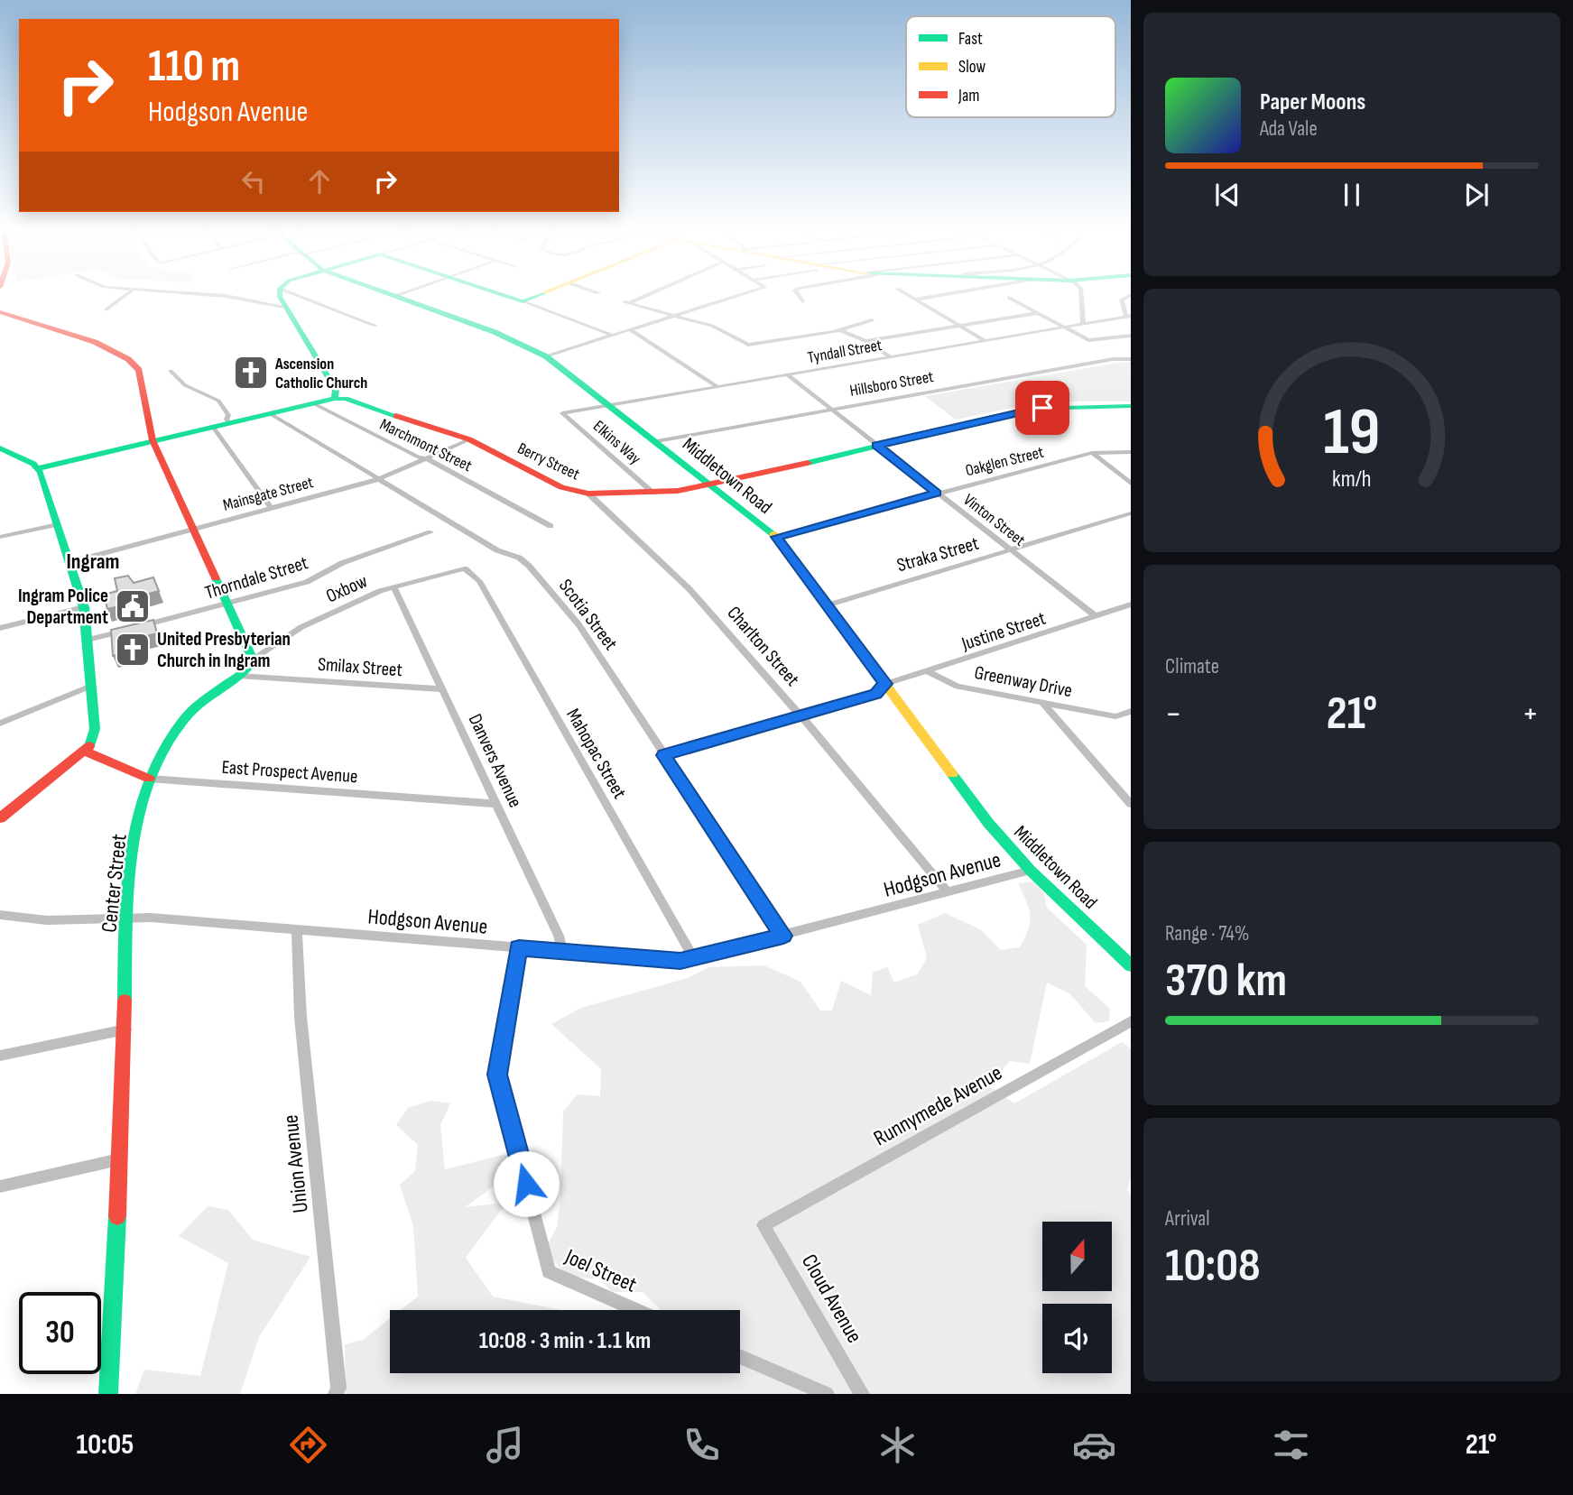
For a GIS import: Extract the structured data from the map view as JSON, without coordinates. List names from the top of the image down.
{
  "streets": {
    "street": [
      "Tyndall Street",
      "Hillsboro Street",
      "Elkins Way",
      "Marchmont Street",
      "Berry Street",
      "Oakglen Street",
      "Middletown Road",
      "Mainsgate Street",
      "Vinton Street",
      "Straka Street",
      "Thorndale Street",
      "Oxbow",
      "Scotia Street",
      "Justine Street",
      "Charlton Street",
      "Smilax Street",
      "Greenway Drive",
      "Mahopac Street",
      "Danvers Avenue",
      "East Prospect Avenue",
      "Hodgson Avenue",
      "Center Street",
      "Runnymede Avenue",
      "Union Avenue",
      "Joel Street",
      "Cloud Avenue"
    ]
  },
  "crossings": [
    ["Tyndall Street", "Elkins Way"],
    ["Tyndall Street", "Middletown Road"],
    ["Tyndall Street", "Vinton Street"],
    ["Hillsboro Street", "Middletown Road"],
    ["Hillsboro Street", "Vinton Street"],
    ["Elkins Way", "Berry Street"],
    ["Marchmont Street", "Berry Street"],
    ["Marchmont Street", "Mainsgate Street"],
    ["Berry Street", "Middletown Road"],
    ["Berry Street", "Mainsgate Street"],
    ["Berry Street", "Vinton Street"],
    ["Berry Street", "Scotia Street"],
    ["Berry Street", "Charlton Street"],
    ["Oakglen Street", "Middletown Road"],
    ["Oakglen Street", "Vinton Street"],
    ["Middletown Road", "Straka Street"],
    ["Middletown Road", "Justine Street"],
    ["Middletown Road", "Hodgson Avenue"],
    ["Mainsgate Street", "Scotia Street"],
    ["Vinton Street", "Straka Street"],
    ["Vinton Street", "Justine Street"],
    ["Oxbow", "Mahopac Street"],
    ["Oxbow", "Danvers Avenue"],
    ["Oxbow", "Center Street"],
    ["Scotia Street", "Justine Street"],
    ["Scotia Street", "Hodgson Avenue"],
    ["Justine Street", "Charlton Street"],
    ["Justine Street", "Greenway Drive"],
    ["Charlton Street", "Hodgson Avenue"],
    ["Smilax Street", "Danvers Avenue"],
    ["Smilax Street", "Center Street"],
    ["Mahopac Street", "Hodgson Avenue"],
    ["Danvers Avenue", "East Prospect Avenue"],
    ["Danvers Avenue", "Hodgson Avenue"],
    ["East Prospect Avenue", "Center Street"],
    ["Hodgson Avenue", "Center Street"],
    ["Hodgson Avenue", "Union Avenue"],
    ["Hodgson Avenue", "Joel Street"],
    ["Runnymede Avenue", "Cloud Avenue"]
  ],
  "districts": ["Ingram"],
  "places": {
    "church": ["Ascension Catholic Church", "United Presbyterian Church in Ingram"],
    "public building": ["Ingram Police Department"]
  },
  "legend": ["Fast", "Slow", "Jam"],
  "north": "top",
  "page": {
    "turn": ["110 m", "Hodgson Avenue"],
    "song": ["Paper Moons", "Ada Vale"],
    "tile": [
      "Climate",
      ["Range · 74%", "370 km"],
      ["Arrival", "10:08"]
    ],
    "heat": ["−", "21°", "+"],
    "limit": "30",
    "trip": "10:08 · 3 min · 1.1 km",
    "tabs": ["10:05", "21°"],
    "gauge": ["19", "km/h"]
  }
}
